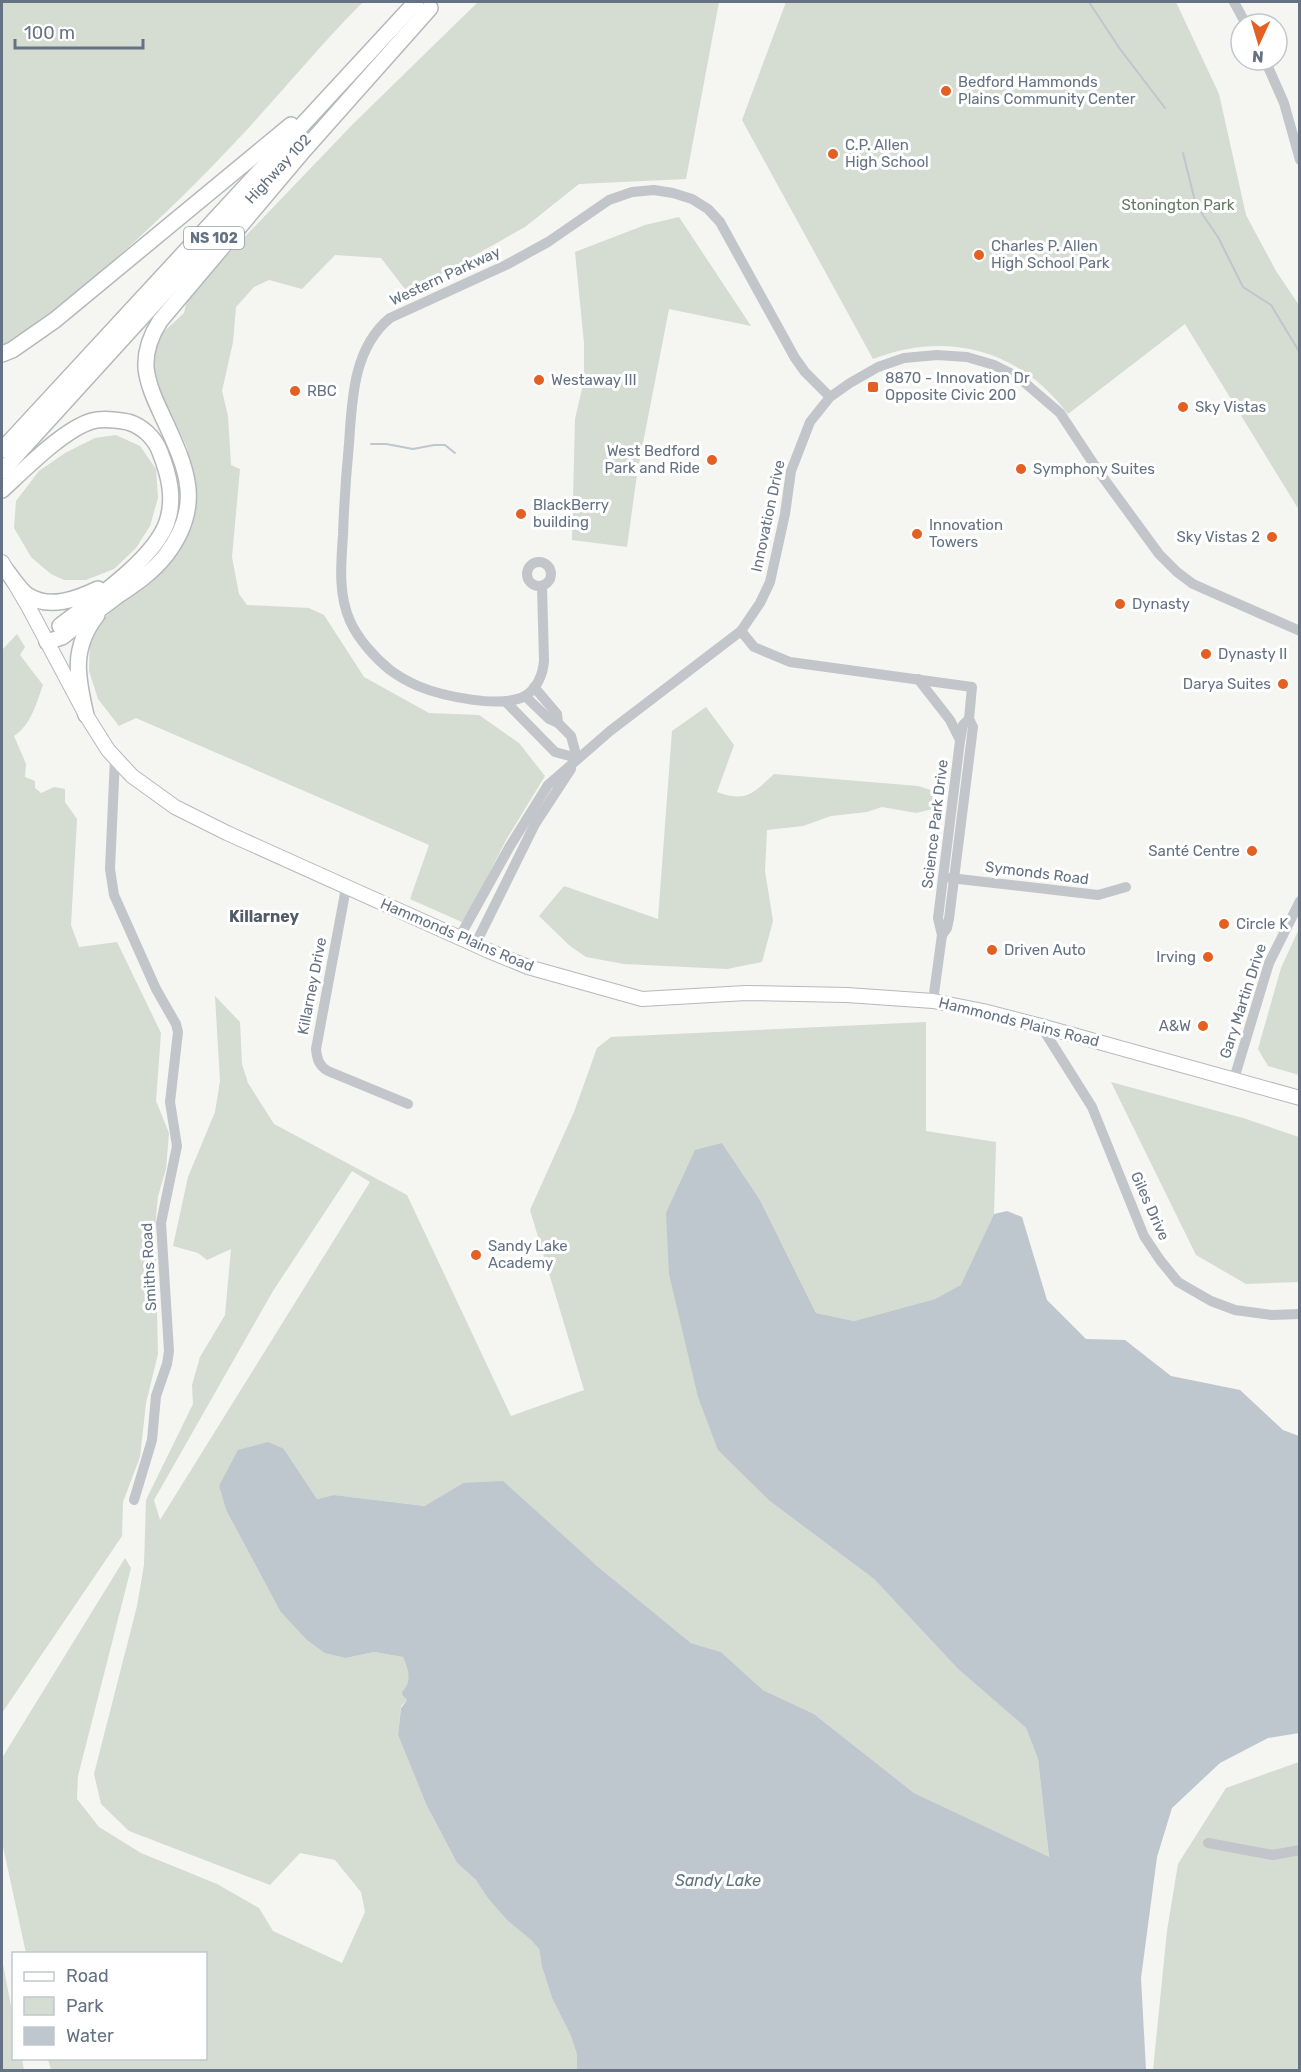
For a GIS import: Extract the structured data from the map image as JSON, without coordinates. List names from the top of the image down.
{
  "streets": {
    "highway": ["Highway 102", "NS 102"],
    "main road": ["Hammonds Plains Road"],
    "street": [
      "Western Parkway",
      "Innovation Drive",
      "Science Park Drive",
      "Symonds Road",
      "Killarney Drive",
      "Gary Martin Drive",
      "Giles Drive",
      "Smiths Road"
    ]
  },
  "crossings": [
    ["Western Parkway", "Innovation Drive"],
    ["Innovation Drive", "Hammonds Plains Road"],
    ["Science Park Drive", "Symonds Road"],
    ["Science Park Drive", "Hammonds Plains Road"],
    ["Hammonds Plains Road", "Killarney Drive"],
    ["Hammonds Plains Road", "Gary Martin Drive"],
    ["Hammonds Plains Road", "Giles Drive"],
    ["Hammonds Plains Road", "Smiths Road"]
  ],
  "districts": ["Killarney"],
  "water": ["Sandy Lake"],
  "parks": ["Stonington Park"],
  "places": {
    "other": [
      "Bedford Hammonds Plains Community Center",
      "C.P. Allen High School",
      "Charles P. Allen High School Park",
      "Westaway III",
      "RBC",
      "Sky Vistas",
      "West Bedford Park and Ride",
      "Symphony Suites",
      "BlackBerry building",
      "Innovation Towers",
      "Sky Vistas 2",
      "Dynasty",
      "Dynasty II",
      "Darya Suites",
      "Santé Centre",
      "Circle K",
      "Driven Auto",
      "Irving",
      "A&W",
      "Sandy Lake Academy"
    ],
    "transit": ["8870 - Innovation Dr Opposite Civic 200"]
  },
  "legend": ["Road", "Park", "Water"],
  "scale_bar": "100 m",
  "north": "bottom"
}
